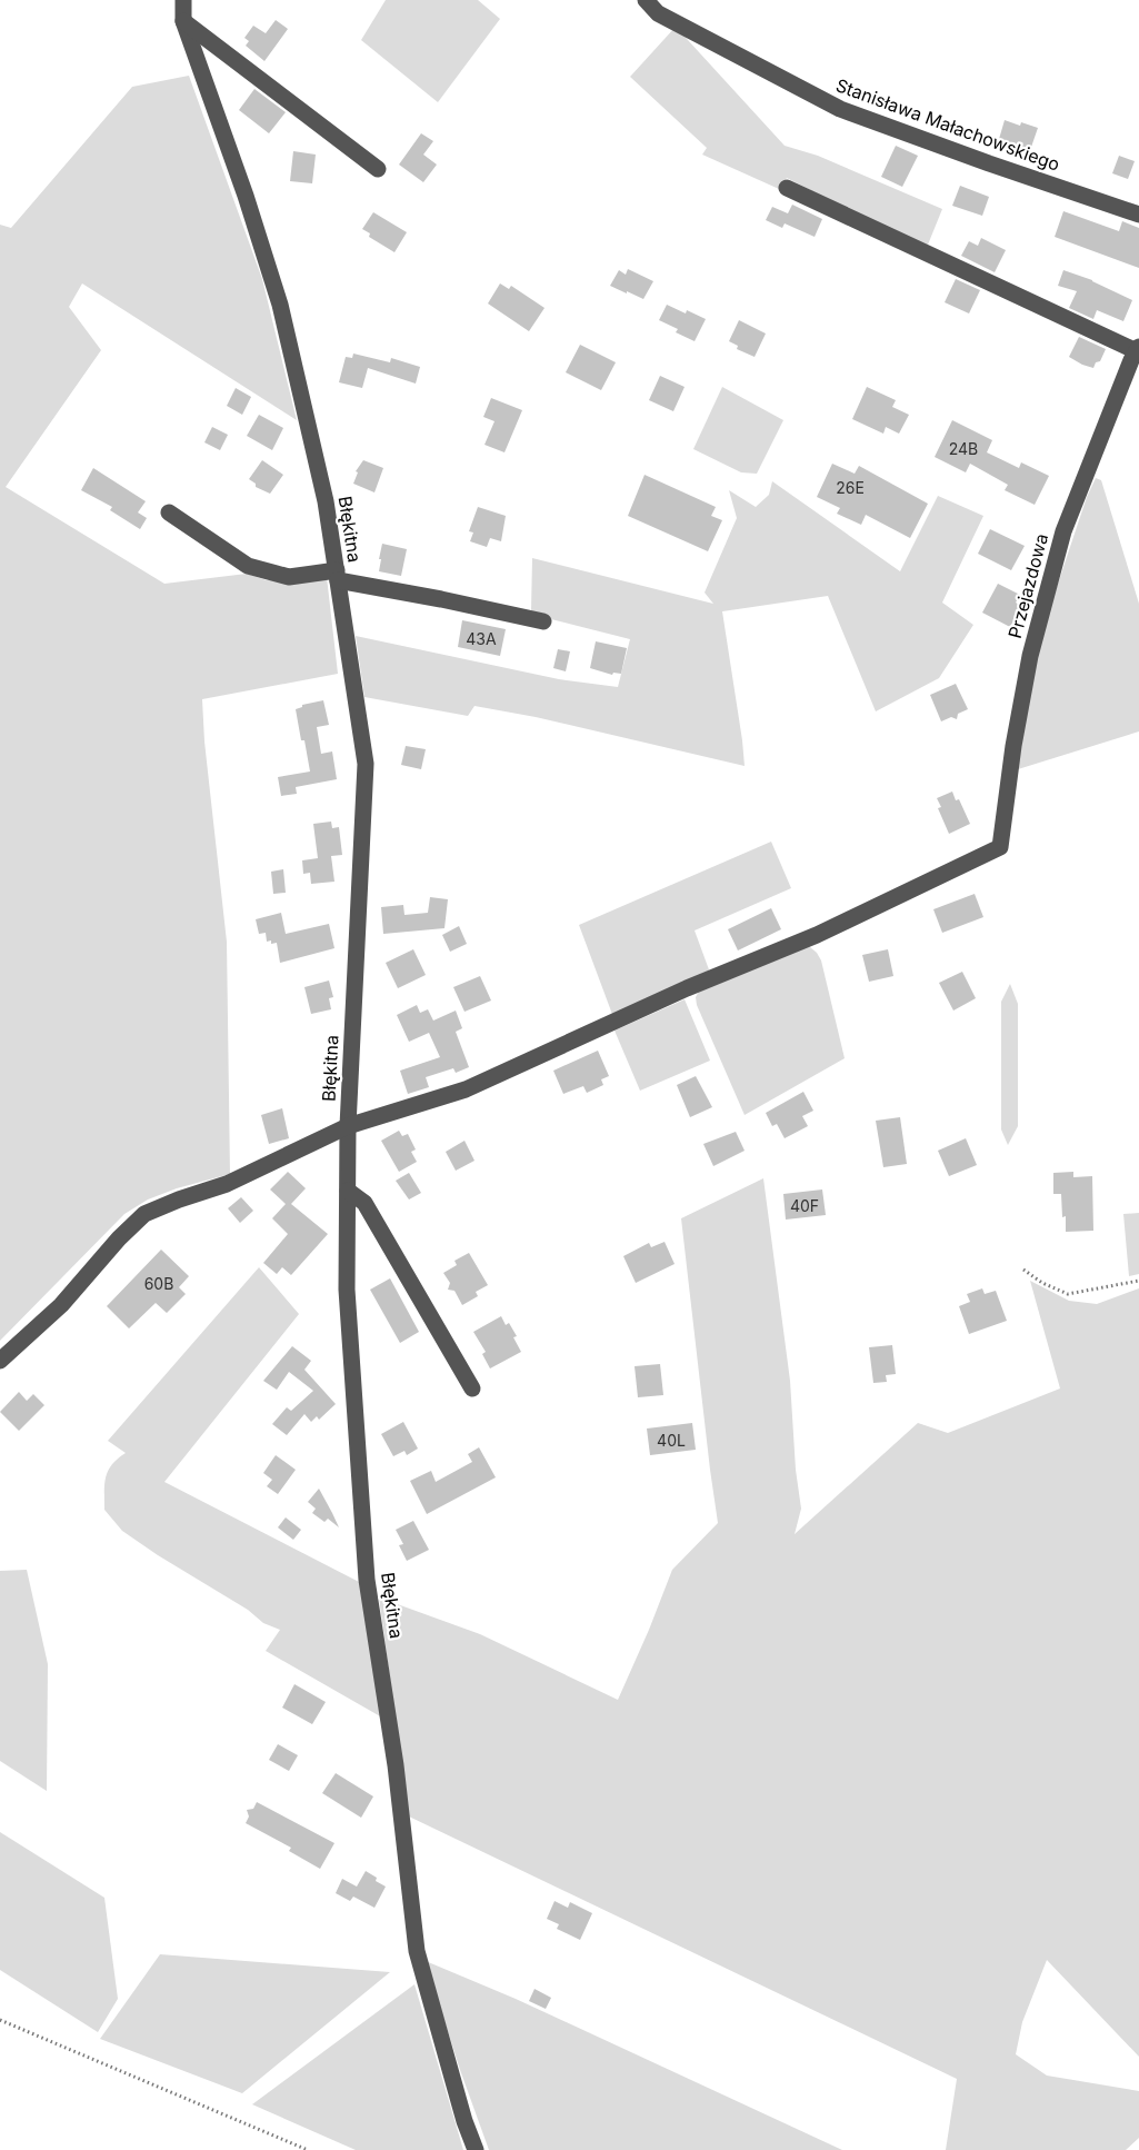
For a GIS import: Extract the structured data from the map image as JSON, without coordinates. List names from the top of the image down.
{
  "streets": {
    "street": ["Stanisława Małachowskiego", "Błękitna", "Przejazdowa"]
  },
  "crossings": [
    ["Błękitna", "Przejazdowa"]
  ],
  "house_numbers": [
    "24B",
    "26E",
    "43A",
    "40F",
    "60B",
    "40L"
  ]
}
